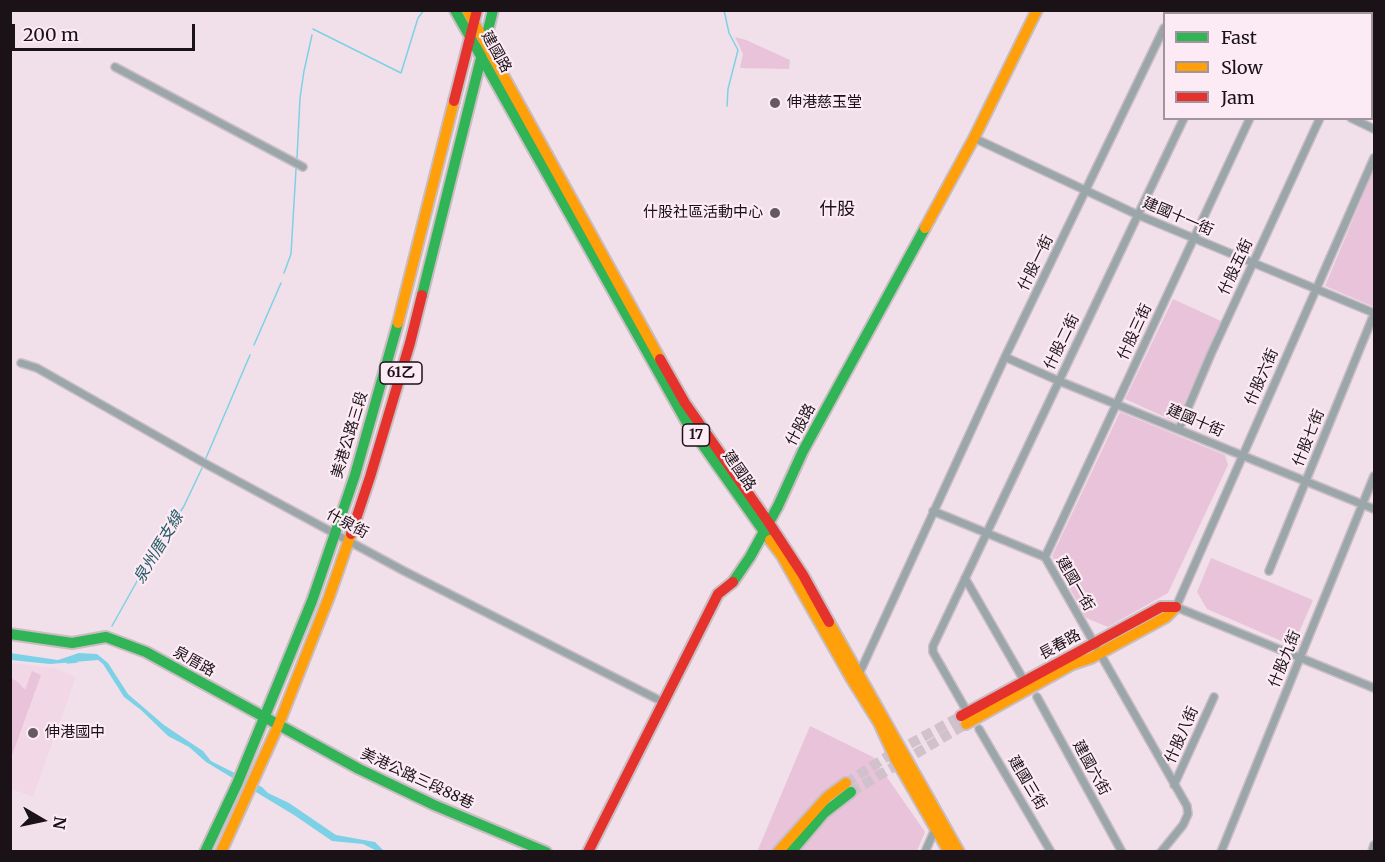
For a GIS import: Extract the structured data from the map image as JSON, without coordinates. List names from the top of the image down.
{
  "streets": {
    "main road": [
      "建國路",
      "61乙",
      "什股路",
      "美港公路三段",
      "17",
      "長春路",
      "泉厝路",
      "美港公路三段88巷"
    ],
    "street": [
      "建國十一街",
      "什股一街",
      "什股五街",
      "什股三街",
      "什股二街",
      "什股六街",
      "建國十街",
      "什股七街",
      "什泉街",
      "建國一街",
      "什股九街",
      "什股八街",
      "建國六街",
      "建國三街"
    ]
  },
  "crossings": [
    ["建國路", "什股路"],
    ["建國路", "美港公路三段"],
    ["建國十一街", "什股一街"],
    ["建國十一街", "什股五街"],
    ["建國十一街", "什股三街"],
    ["建國十一街", "什股二街"],
    ["建國十一街", "什股六街"],
    ["建國十一街", "什股路"],
    ["建國十一街", "什股七街"],
    ["什股一街", "建國十街"],
    ["什股一街", "建國一街"],
    ["什股五街", "建國十街"],
    ["什股三街", "建國十街"],
    ["什股三街", "建國一街"],
    ["什股二街", "建國十街"],
    ["什股二街", "建國一街"],
    ["什股六街", "建國十街"],
    ["什股六街", "長春路"],
    ["建國十街", "什股七街"],
    ["建國十街", "什股九街"],
    ["什股路", "什泉街"],
    ["美港公路三段", "什泉街"],
    ["美港公路三段", "泉厝路"],
    ["美港公路三段", "美港公路三段88巷"],
    ["建國一街", "長春路"],
    ["建國一街", "什股八街"],
    ["泉厝路", "美港公路三段88巷"]
  ],
  "districts": ["什股"],
  "water": ["泉州厝支線"],
  "places": ["伸港慈玉堂", "什股社區活動中心", "伸港國中"],
  "legend": ["Fast", "Slow", "Jam"],
  "scale_bar": "200 m",
  "north": "right"
}
